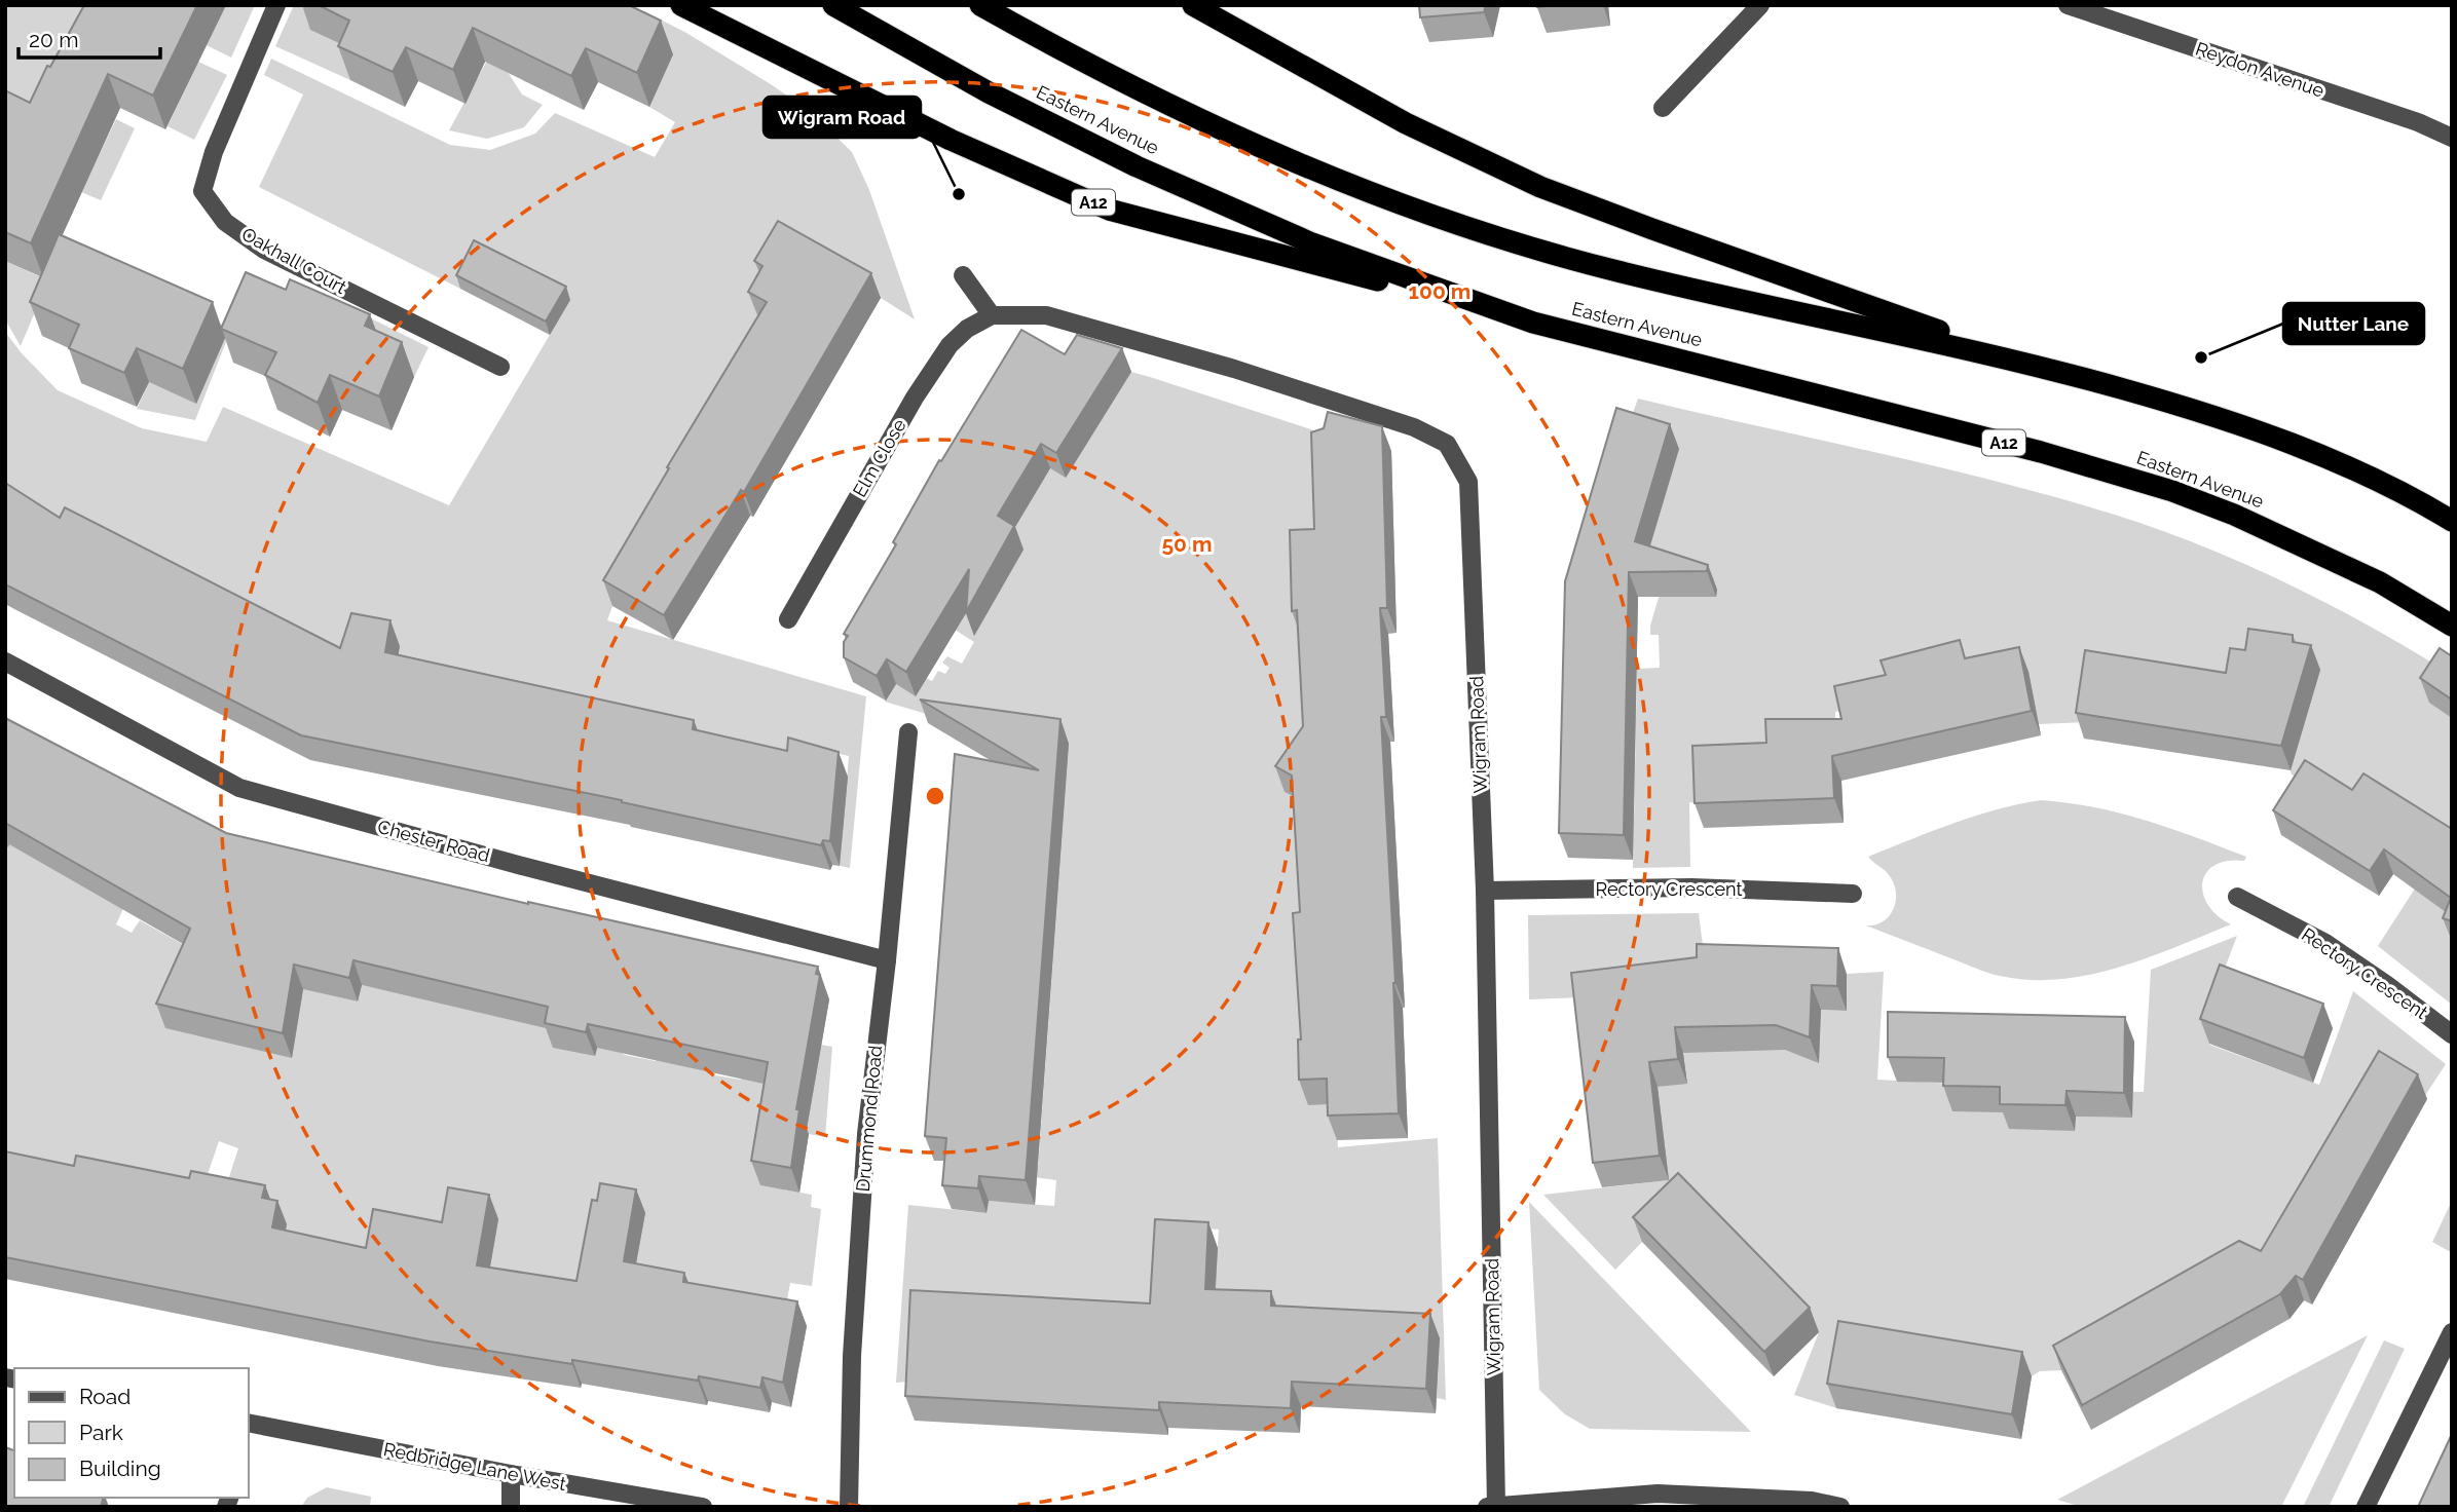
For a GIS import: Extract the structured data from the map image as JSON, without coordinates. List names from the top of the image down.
{
  "streets": {
    "highway": ["Eastern Avenue", "A12"],
    "street": [
      "Reydon Avenue",
      "Oakhall Court",
      "Elm Close",
      "Wigram Road",
      "Chester Road",
      "Rectory Crescent",
      "Drummond Road",
      "Redbridge Lane West"
    ]
  },
  "crossings": [
    ["Eastern Avenue", "A12"],
    ["Elm Close", "Wigram Road"],
    ["Wigram Road", "Rectory Crescent"],
    ["Chester Road", "Drummond Road"]
  ],
  "places": ["Wigram Road", "Nutter Lane"],
  "legend": ["Road", "Park", "Building"],
  "scale_bar": "20 m",
  "rings": ["100 m", "50 m"]
}
